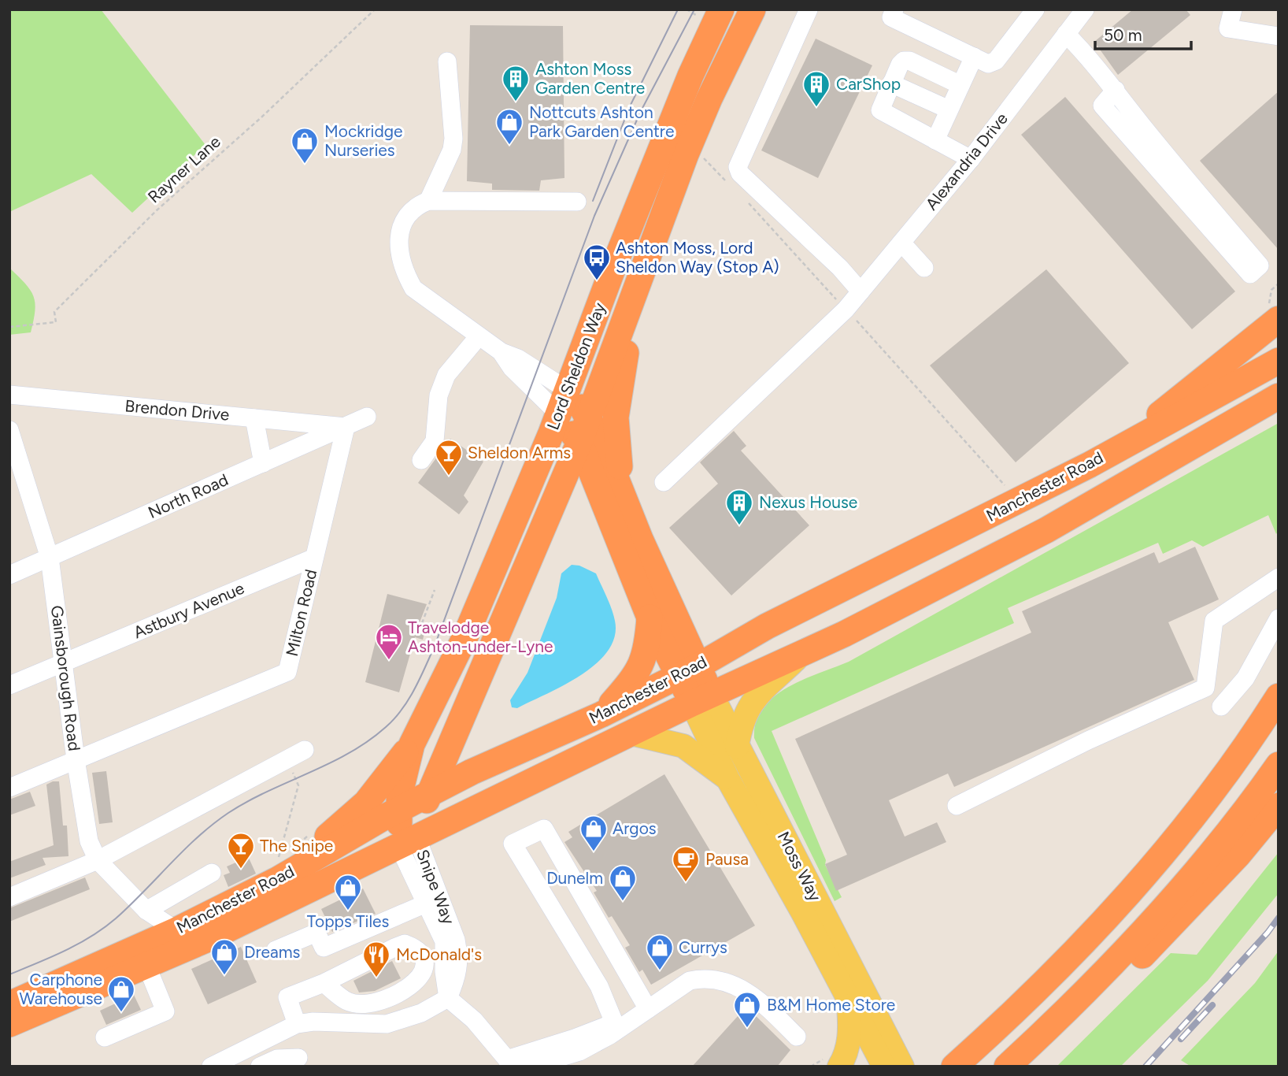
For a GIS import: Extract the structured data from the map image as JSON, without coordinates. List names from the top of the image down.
{
  "streets": {
    "highway": ["Lord Sheldon Way", "Manchester Road", "Moss Way"],
    "street": [
      "Alexandria Drive",
      "Brendon Drive",
      "North Road",
      "Astbury Avenue",
      "Milton Road",
      "Gainsborough Road",
      "Snipe Way"
    ],
    "path": ["Rayner Lane"]
  },
  "crossings": [
    ["Lord Sheldon Way", "Manchester Road"],
    ["Lord Sheldon Way", "Moss Way"],
    ["Lord Sheldon Way", "Snipe Way"],
    ["Brendon Drive", "North Road"],
    ["Brendon Drive", "Milton Road"],
    ["Manchester Road", "Gainsborough Road"],
    ["Manchester Road", "Moss Way"],
    ["Manchester Road", "Snipe Way"],
    ["North Road", "Milton Road"],
    ["North Road", "Gainsborough Road"],
    ["Astbury Avenue", "Milton Road"],
    ["Astbury Avenue", "Gainsborough Road"],
    ["Milton Road", "Gainsborough Road"]
  ],
  "places": {
    "building": ["Ashton Moss Garden Centre", "CarShop", "Nexus House"],
    "shop": [
      "Nottcuts Ashton Park Garden Centre",
      "Mockridge Nurseries",
      "Argos",
      "Dunelm",
      "Topps Tiles",
      "Currys",
      "Dreams",
      "Carphone Warehouse",
      "B&M Home Store"
    ],
    "bus stop": ["Ashton Moss, Lord Sheldon Way (Stop A)"],
    "bar": ["Sheldon Arms", "The Snipe"],
    "hotel": ["Travelodge Ashton-under-Lyne"],
    "cafe": ["Pausa"],
    "restaurant": ["McDonald's"]
  },
  "scale_bar": "50 m"
}
